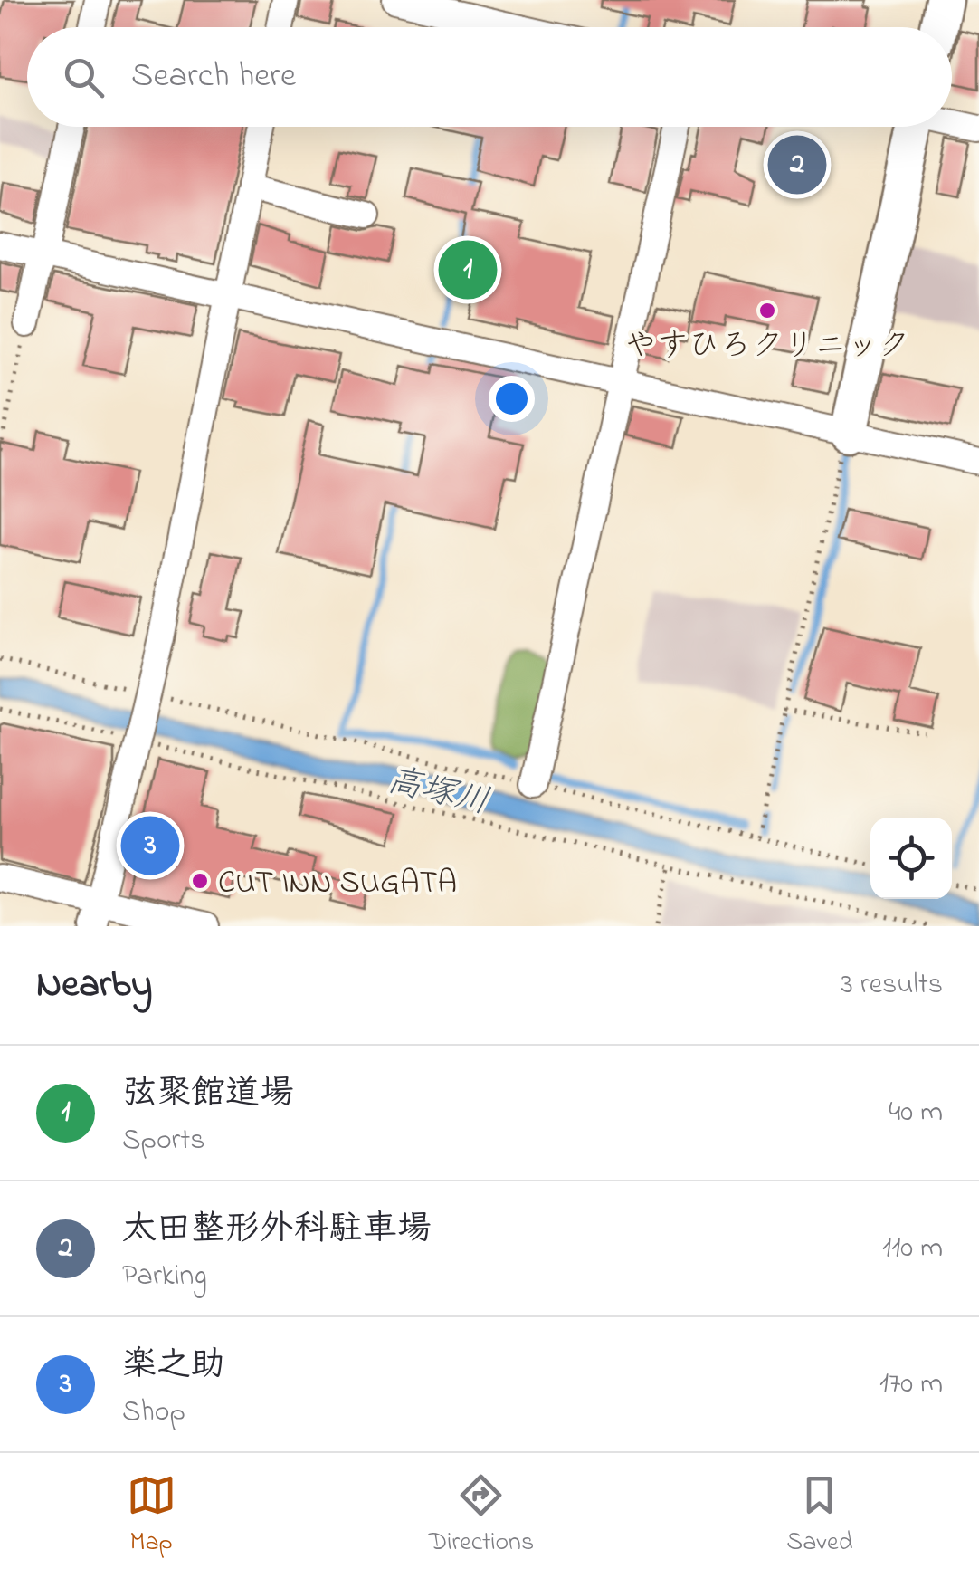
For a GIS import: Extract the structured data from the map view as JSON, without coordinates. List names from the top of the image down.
{
  "water": ["高塚川"],
  "places": ["やすひろクリニック", "CUT INN SUGATA"],
  "page": {
    "search": "Search here",
    "pins": ["2", "1", "3"],
    "heading": ["Nearby", "3 results"],
    "list": [
      {
        "mark": "1",
        "name": "弦聚館道場",
        "note": "Sports",
        "value": "40 m"
      },
      {
        "mark": "2",
        "name": "太田整形外科駐車場",
        "note": "Parking",
        "value": "110 m"
      },
      {
        "mark": "3",
        "name": "楽之助",
        "note": "Shop",
        "value": "170 m"
      }
    ],
    "nav": ["Map", "Directions", "Saved"]
  }
}
